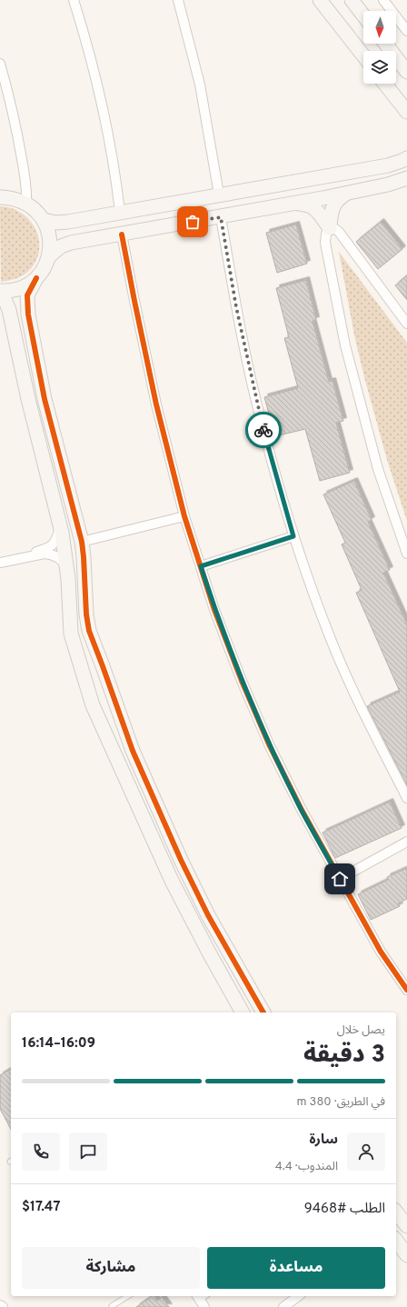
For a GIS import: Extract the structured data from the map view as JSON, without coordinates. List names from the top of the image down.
{
  "north": "bottom",
  "page": {
    "heading": ["3 دقيقة", "يصل خلال", "16:09–16:14"],
    "panel": [
      "سارة",
      "المندوب · 4.4",
      "الطلب #9468",
      "$17.47"
    ],
    "bar": "في الطريق · 380 m",
    "buttons": ["مساعدة", "مشاركة"]
  }
}
